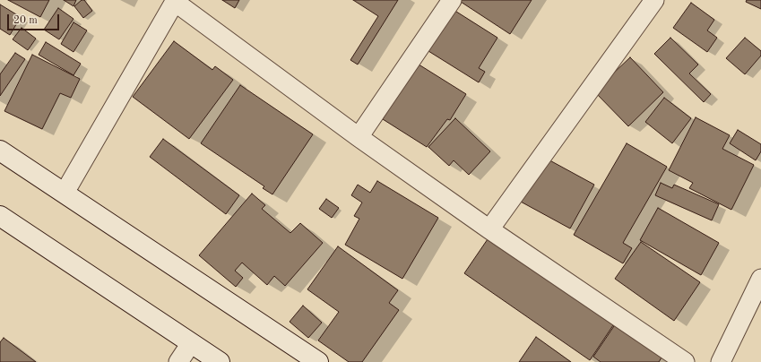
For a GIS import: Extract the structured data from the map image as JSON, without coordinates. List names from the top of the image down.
{
  "scale_bar": "20 m"
}
